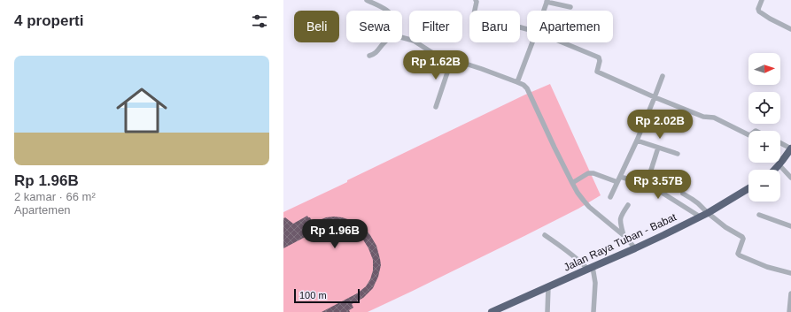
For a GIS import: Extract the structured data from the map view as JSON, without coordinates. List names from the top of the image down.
{
  "streets": {
    "highway": ["Jalan Raya Tuban - Babat"]
  },
  "scale_bar": "100 m",
  "north": "right",
  "page": {
    "heading": "4 properti",
    "chip": [
      "Beli",
      "Sewa",
      "Filter",
      "Baru",
      "Apartemen"
    ],
    "list": [
      {
        "name": "Rp 1.96B",
        "note": "2 kamar · 66 m² · Apartemen"
      }
    ],
    "price": [
      "Rp 1.62B",
      "Rp 2.02B",
      "Rp 3.57B",
      "Rp 1.96B"
    ],
    "map_buttons": ["+", "−"],
    "scale": "100 m"
  }
}
